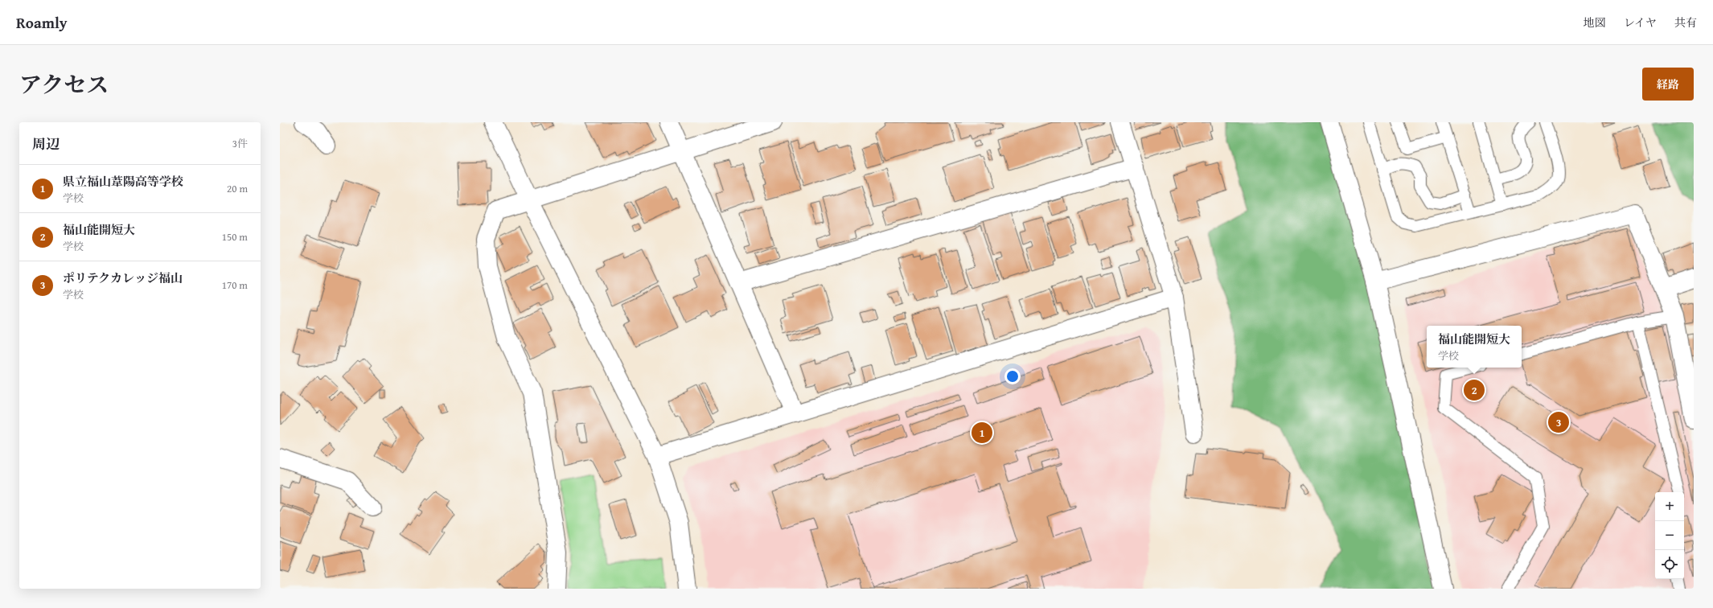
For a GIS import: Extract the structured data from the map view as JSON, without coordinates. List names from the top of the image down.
{
  "page": {
    "header": "Roamly",
    "nav": ["地図", "レイヤ", "共有"],
    "title": "アクセス",
    "buttons": "経路",
    "heading": ["周辺", "3件"],
    "list": [
      {
        "mark": "1",
        "name": "県立福山葦陽高等学校",
        "note": "学校",
        "value": "20 m"
      },
      {
        "mark": "2",
        "name": "福山能開短大",
        "note": "学校",
        "value": "150 m"
      },
      {
        "mark": "3",
        "name": "ポリテクカレッジ福山",
        "note": "学校",
        "value": "170 m"
      }
    ],
    "popup": ["福山能開短大", "学校"],
    "pins": ["2", "3", "1"],
    "map_buttons": ["+", "−"]
  }
}
